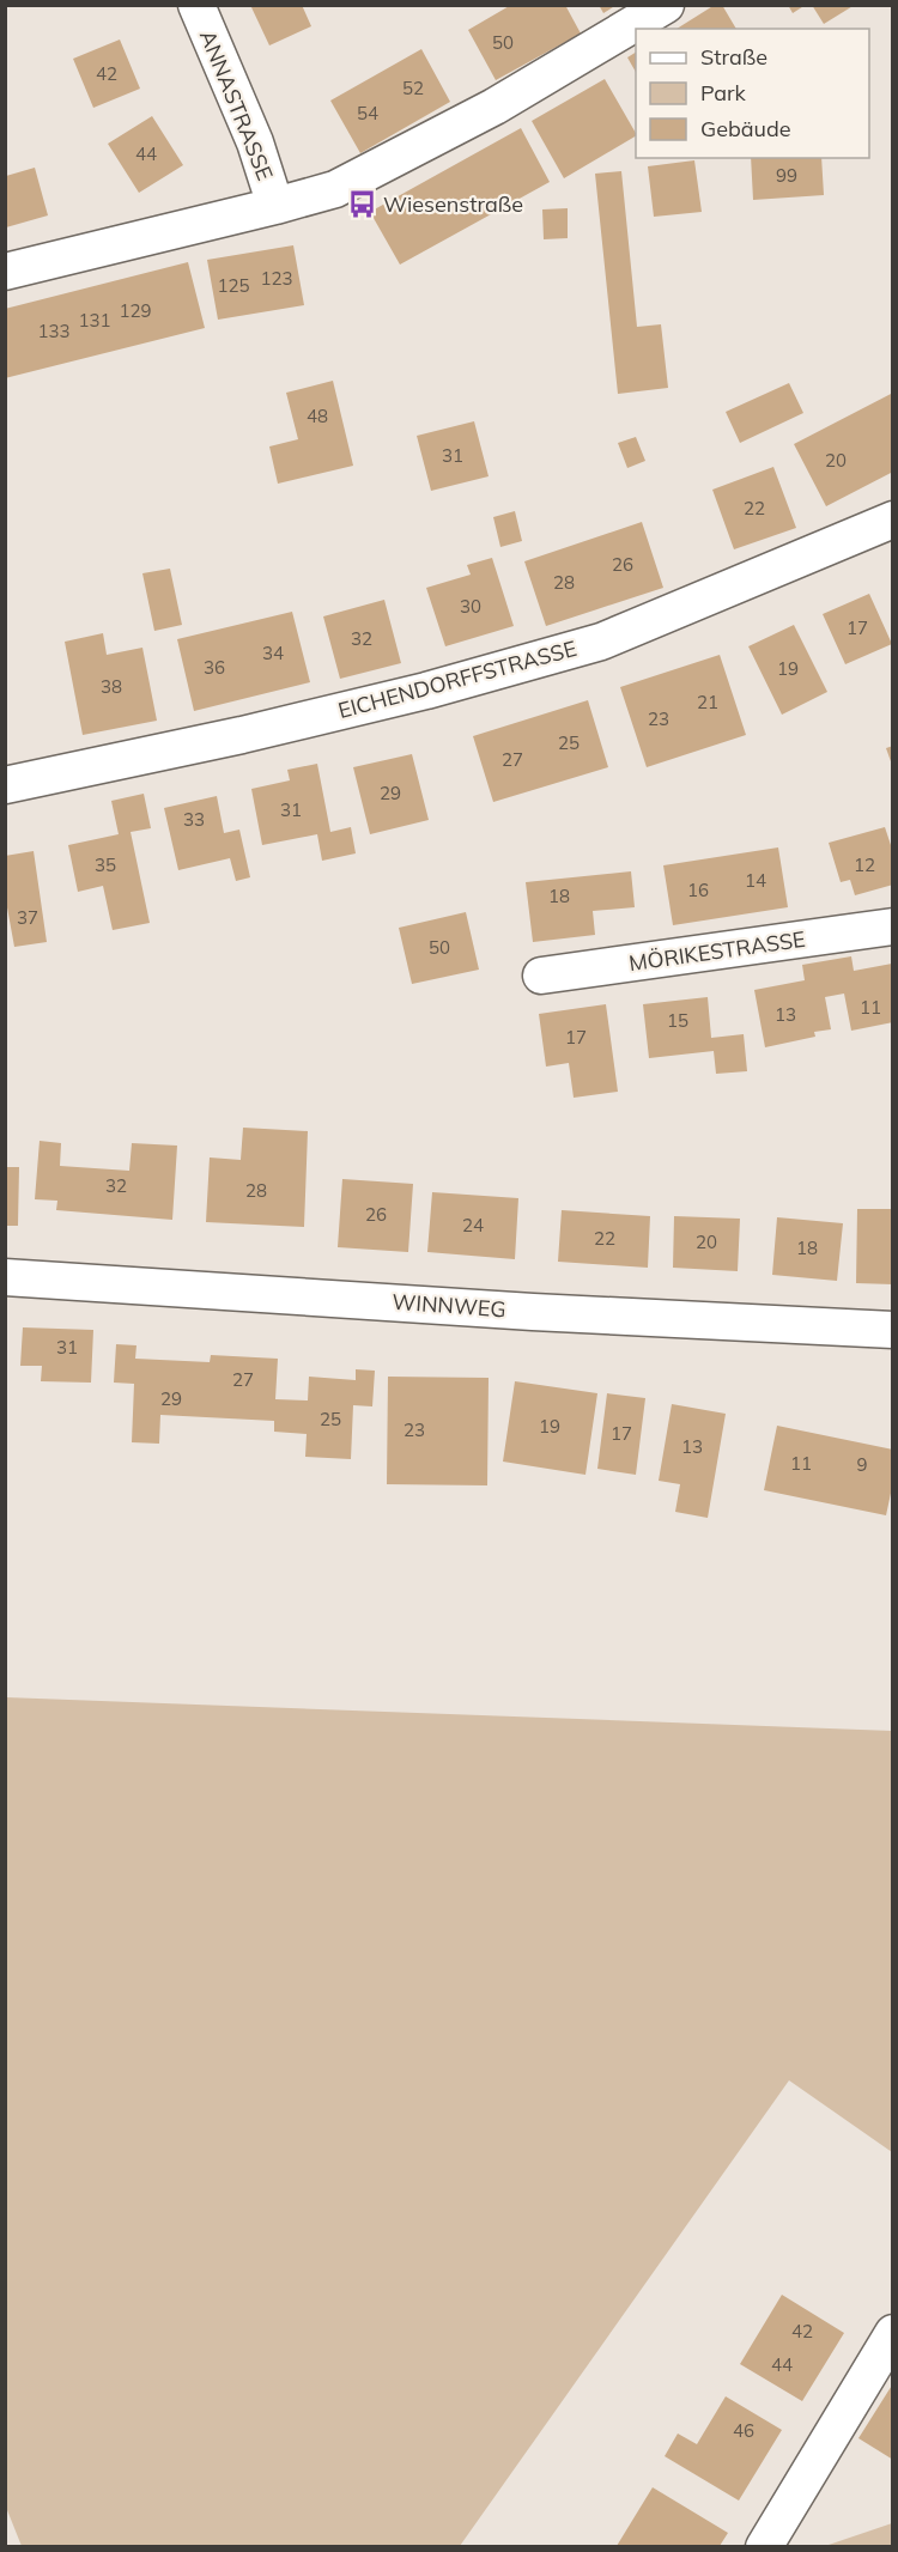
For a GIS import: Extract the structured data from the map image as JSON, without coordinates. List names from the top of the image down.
{
  "streets": {
    "street": [
      "ANNASTRASSE",
      "EICHENDORFFSTRASSE",
      "MÖRIKESTRASSE",
      "WINNWEG"
    ]
  },
  "places": {
    "bus stop": ["Wiesenstraße"]
  },
  "house_numbers": [
    "50",
    "42",
    "52",
    "54",
    "44",
    "99",
    "123",
    "125",
    "129",
    "131",
    "133",
    "48",
    "31",
    "20",
    "22",
    "26",
    "28",
    "30",
    "17",
    "32",
    "34",
    "36",
    "19",
    "38",
    "21",
    "23",
    "25",
    "27",
    "29",
    "31",
    "33",
    "35",
    "12",
    "14",
    "16",
    "18",
    "37",
    "50",
    "11",
    "13",
    "15",
    "17",
    "32",
    "28",
    "26",
    "24",
    "22",
    "20",
    "18",
    "31",
    "27",
    "29",
    "25",
    "19",
    "23",
    "17",
    "13",
    "11",
    "9",
    "42",
    "44",
    "46"
  ],
  "legend": ["Straße", "Park", "Gebäude"]
}
